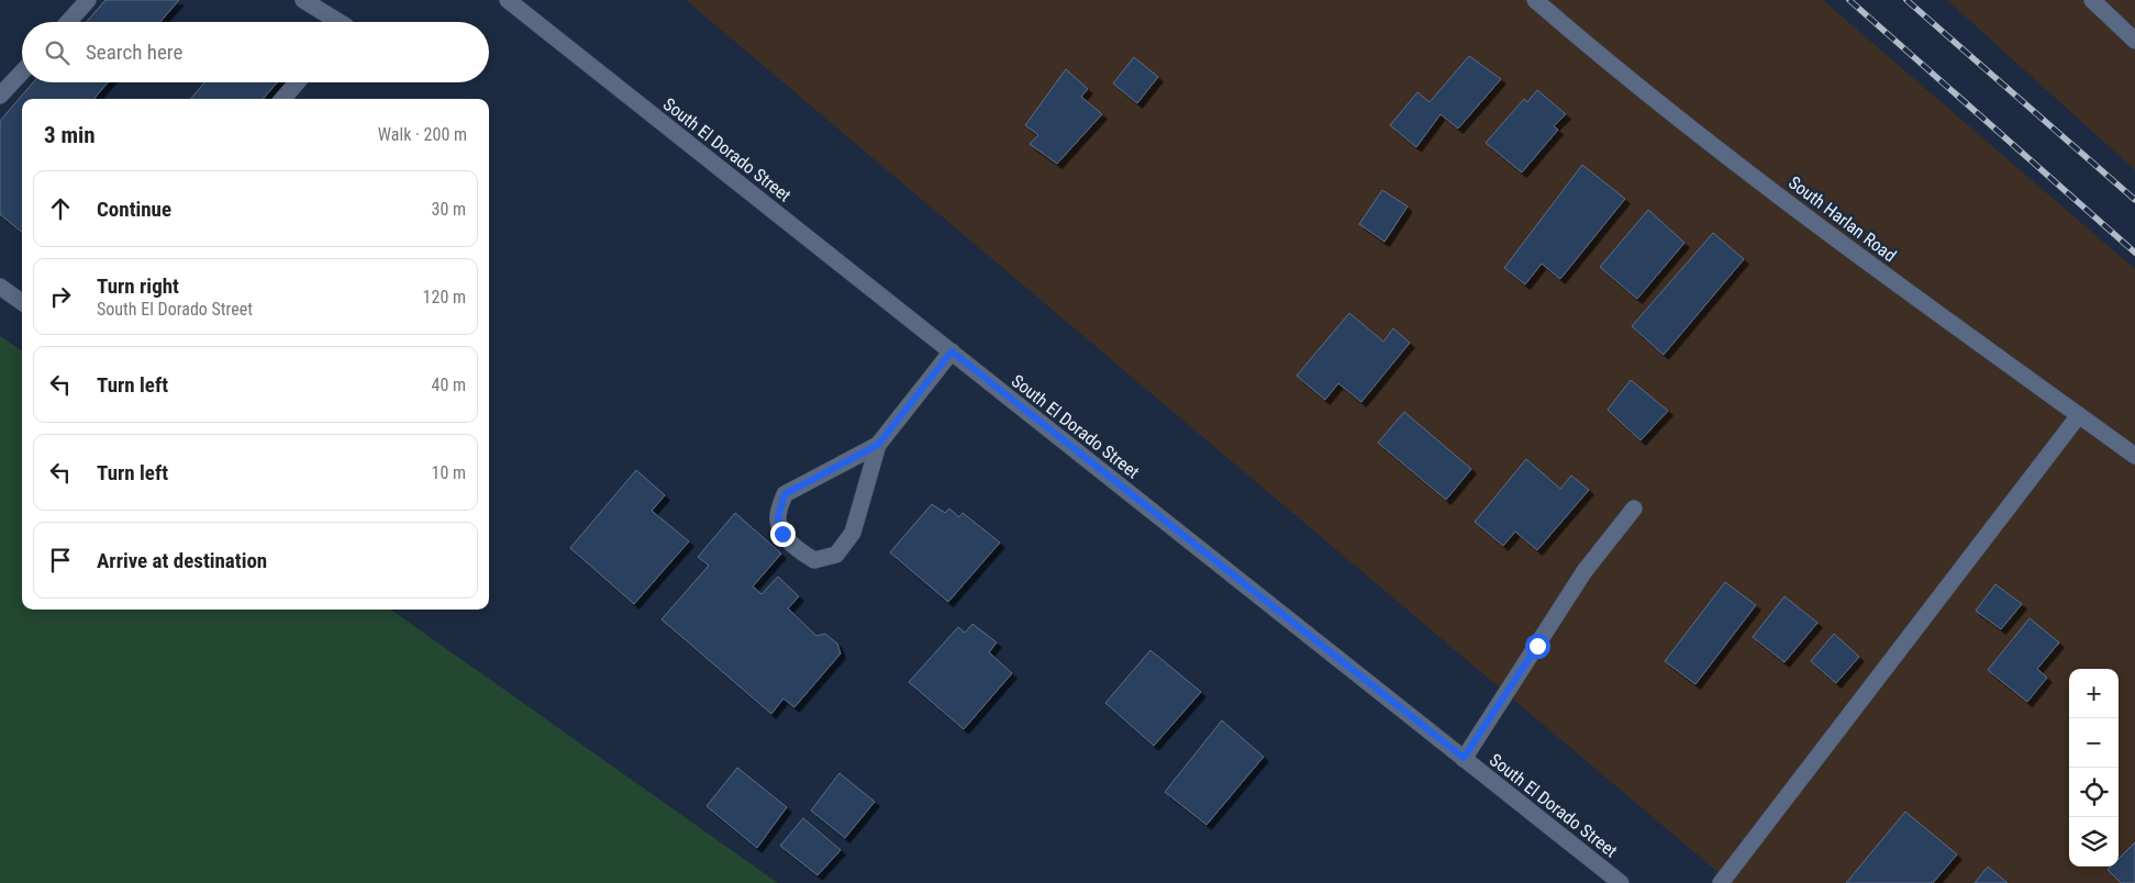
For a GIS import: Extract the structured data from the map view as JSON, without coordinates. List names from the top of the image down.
{
  "streets": {
    "main road": ["South El Dorado Street", "South Harlan Road"]
  },
  "page": {
    "search": "Search here",
    "heading": ["3 min", "Walk · 200 m"],
    "list": [
      ["Continue", "30 m"],
      ["Turn right", "South El Dorado Street", "120 m"],
      ["Turn left", "40 m"],
      ["Turn left", "10 m"],
      "Arrive at destination"
    ],
    "map_buttons": ["+", "−"]
  }
}
